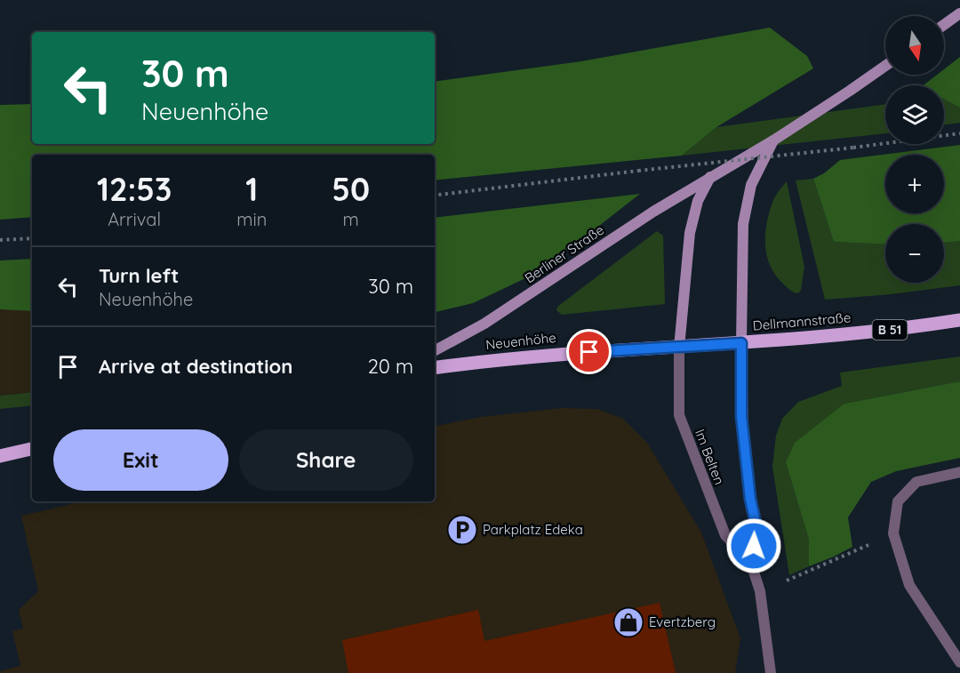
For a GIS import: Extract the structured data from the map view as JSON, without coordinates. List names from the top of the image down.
{
  "streets": {
    "main road": [
      "Berliner Straße",
      "Dellmannstraße",
      "B 51",
      "Neuenhöhe"
    ],
    "street": ["Im Belten"]
  },
  "crossings": [
    ["Dellmannstraße", "Neuenhöhe"],
    ["Dellmannstraße", "Im Belten"],
    ["Neuenhöhe", "Im Belten"]
  ],
  "places": {
    "parking": ["Parkplatz Edeka"],
    "shop": ["Evertzberg"]
  },
  "north": "bottom",
  "page": {
    "map_buttons": ["+", "−"],
    "turn": ["30 m", "Neuenhöhe"],
    "eta": [
      "12:53",
      "Arrival",
      "1",
      "min",
      "50",
      "m"
    ],
    "list": [
      {
        "name": "Turn left",
        "note": "Neuenhöhe",
        "value": "30 m"
      },
      {
        "name": "Arrive at destination",
        "value": "20 m"
      }
    ],
    "buttons": ["Exit", "Share"]
  }
}
